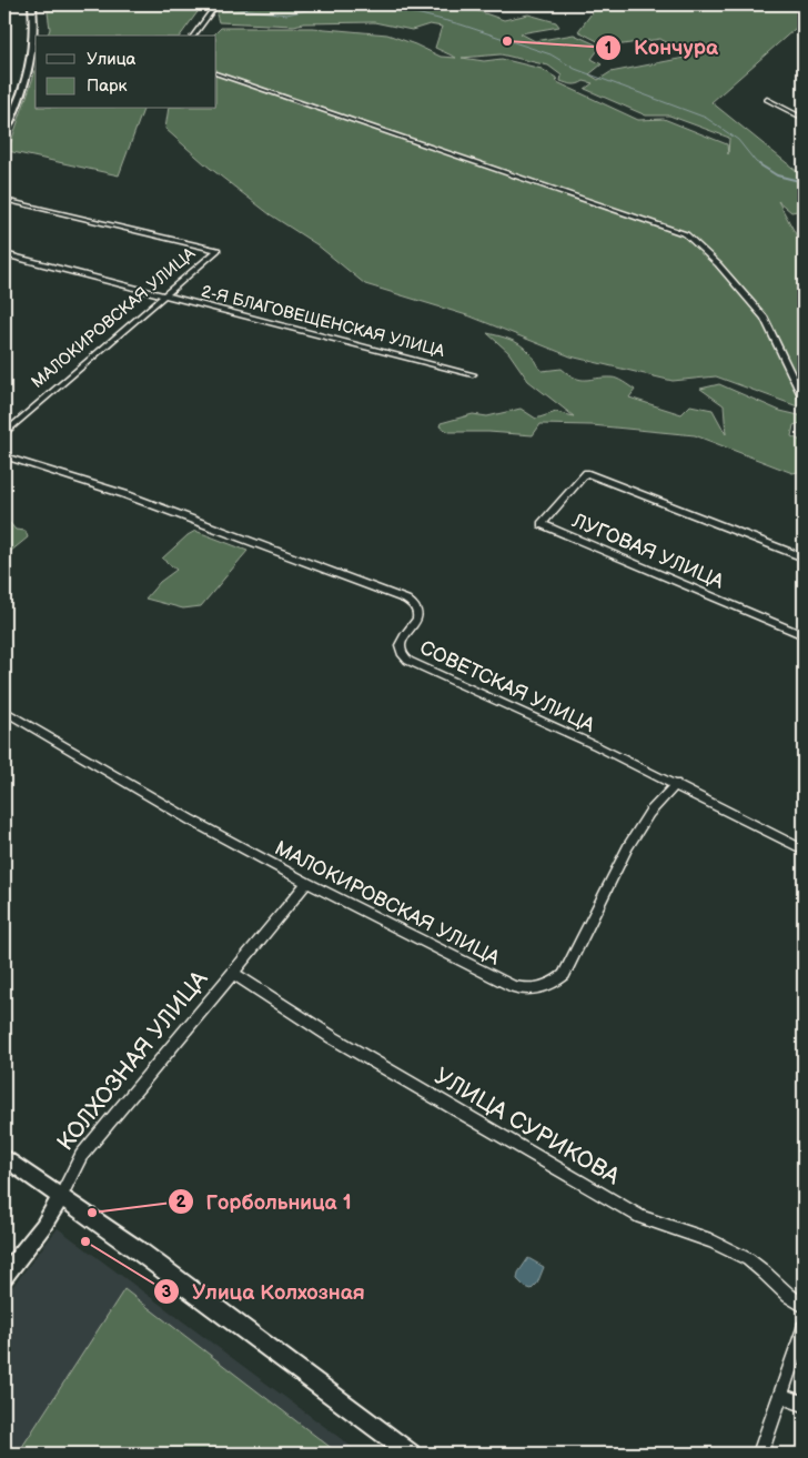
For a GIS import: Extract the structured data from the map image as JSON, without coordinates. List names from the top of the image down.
{
  "streets": {
    "street": [
      "МАЛОКИРОВСКАЯ УЛИЦА",
      "2-Я БЛАГОВЕЩЕНСКАЯ УЛИЦА",
      "ЛУГОВАЯ УЛИЦА",
      "СОВЕТСКАЯ УЛИЦА",
      "КОЛХОЗНАЯ УЛИЦА",
      "УЛИЦА СУРИКОВА"
    ]
  },
  "crossings": [
    ["МАЛОКИРОВСКАЯ УЛИЦА", "2-Я БЛАГОВЕЩЕНСКАЯ УЛИЦА"],
    ["МАЛОКИРОВСКАЯ УЛИЦА", "СОВЕТСКАЯ УЛИЦА"],
    ["МАЛОКИРОВСКАЯ УЛИЦА", "КОЛХОЗНАЯ УЛИЦА"],
    ["КОЛХОЗНАЯ УЛИЦА", "УЛИЦА СУРИКОВА"]
  ],
  "places": ["Кончура", "Горбольница 1", "Улица Колхозная"],
  "legend": ["Улица", "Парк"]
}
